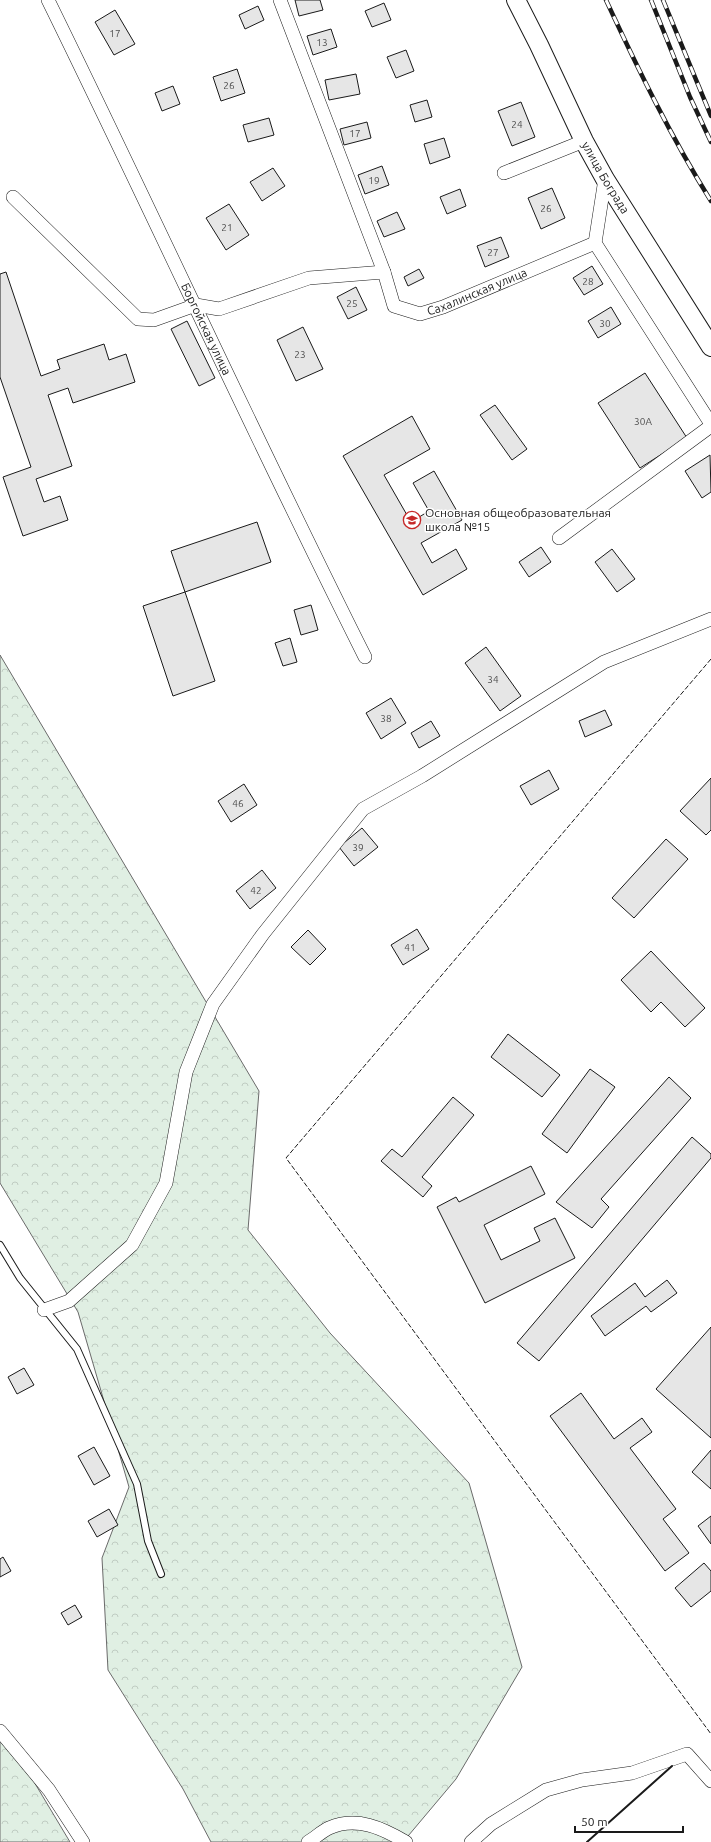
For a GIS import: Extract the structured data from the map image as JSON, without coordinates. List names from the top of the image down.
{
  "streets": {
    "main road": ["улица Бограда"],
    "street": ["Сахалинская улица", "Боргойская улица"]
  },
  "places": {
    "school or university": ["Основная общеобразовательная школа №15"]
  },
  "house_numbers": [
    "17",
    "13",
    "26",
    "24",
    "17",
    "19",
    "26",
    "21",
    "27",
    "28",
    "25",
    "30",
    "23",
    "30А",
    "34",
    "38",
    "46",
    "39",
    "42",
    "41"
  ],
  "scale_bar": "50 m"
}
